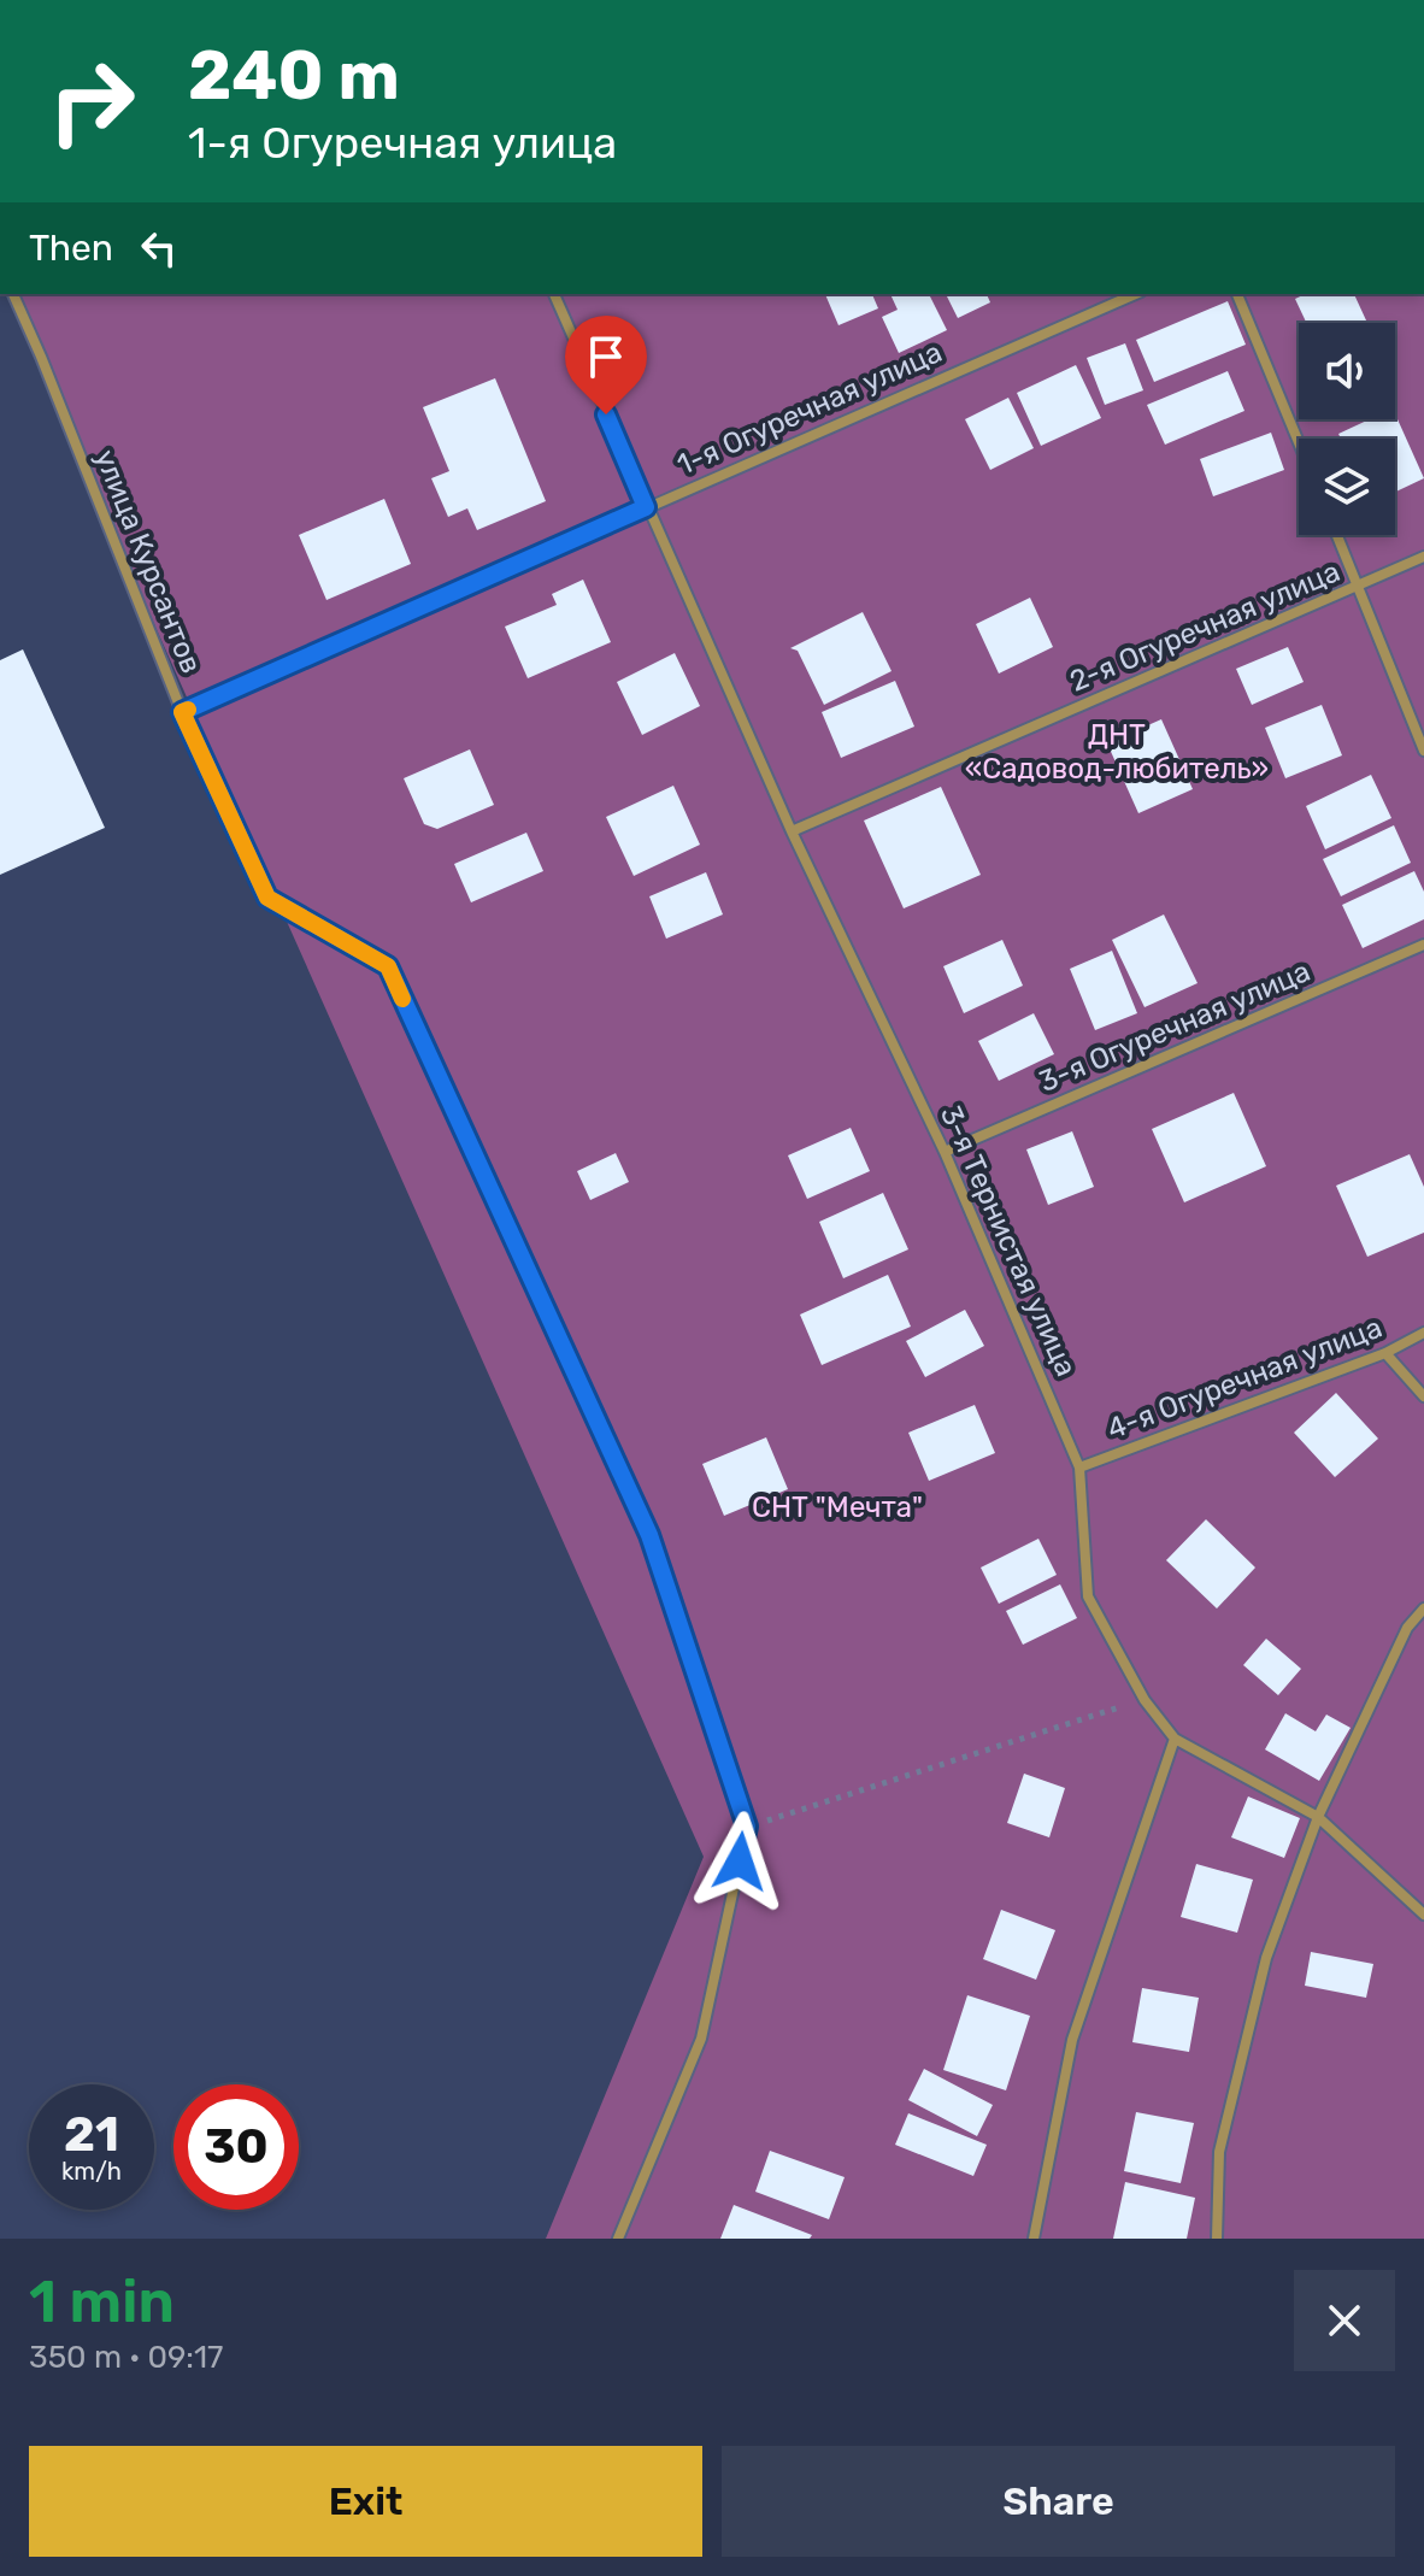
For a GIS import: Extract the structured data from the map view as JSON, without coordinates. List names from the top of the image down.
{
  "streets": {
    "street": [
      "1-я Огуречная улица",
      "улица Курсантов",
      "2-я Огуречная улица",
      "3-я Огуречная улица",
      "3-я Тернистая улица",
      "4-я Огуречная улица"
    ]
  },
  "crossings": [
    ["1-я Огуречная улица", "улица Курсантов"],
    ["1-я Огуречная улица", "3-я Тернистая улица"],
    ["2-я Огуречная улица", "3-я Тернистая улица"],
    ["3-я Огуречная улица", "3-я Тернистая улица"],
    ["3-я Тернистая улица", "4-я Огуречная улица"]
  ],
  "parks": ["ДНТ «Садовод-любитель»", "СНТ \"Мечта\""],
  "page": {
    "turn": ["240 m", "1-я Огуречная улица"],
    "then": "Then",
    "speed": "21 km/h",
    "limit": "30",
    "heading": ["1 min", "350 m · 09:17"],
    "buttons": ["Exit", "Share"]
  }
}
